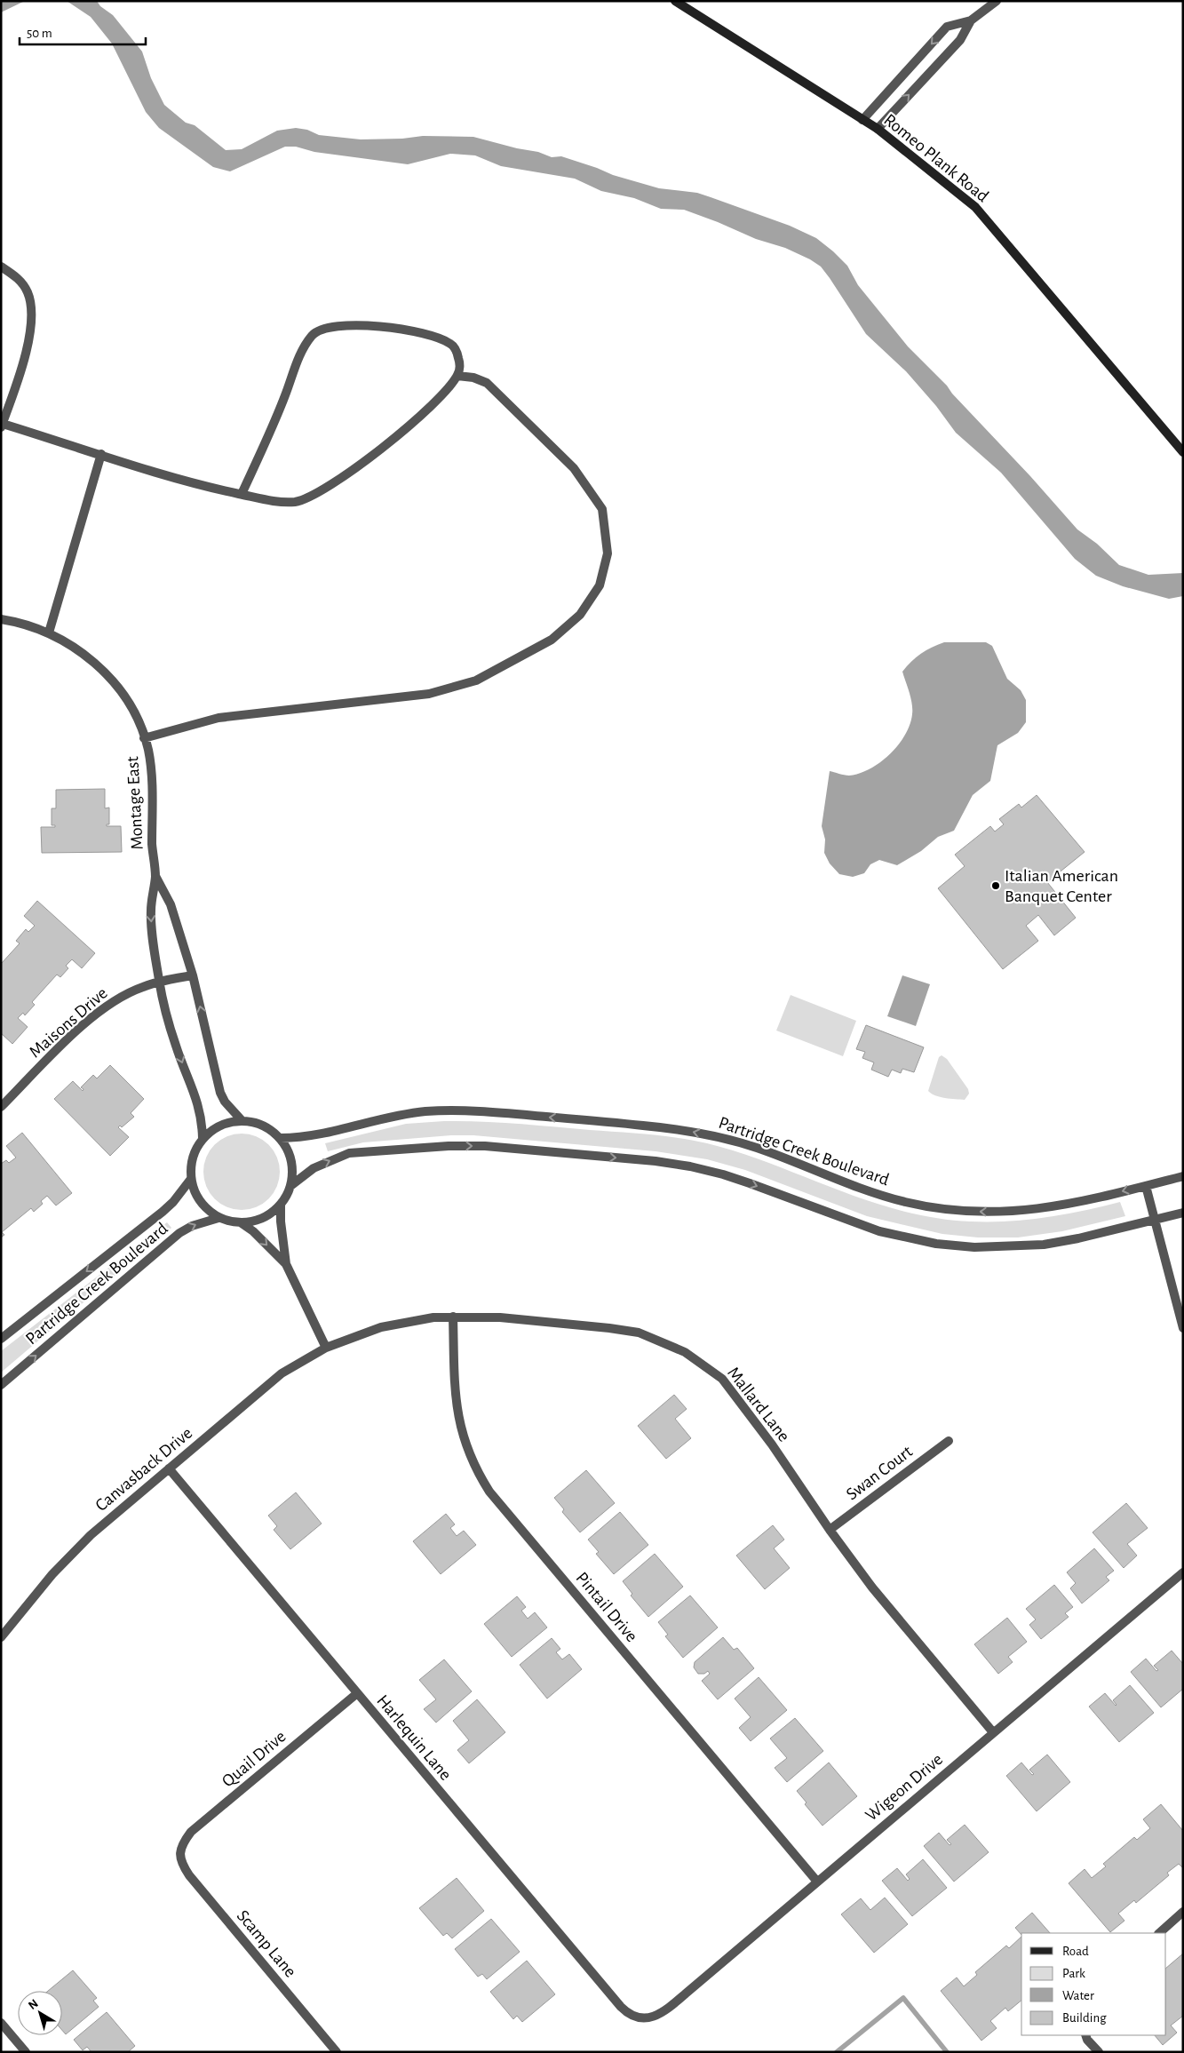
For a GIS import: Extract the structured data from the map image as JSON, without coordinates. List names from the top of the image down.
{
  "streets": {
    "main road": ["Romeo Plank Road"],
    "street": [
      "Montage East",
      "Maisons Drive",
      "Partridge Creek Boulevard",
      "Mallard Lane",
      "Canvasback Drive",
      "Swan Court",
      "Pintail Drive",
      "Harlequin Lane",
      "Quail Drive",
      "Wigeon Drive",
      "Scamp Lane"
    ]
  },
  "crossings": [
    ["Montage East", "Maisons Drive"],
    ["Montage East", "Partridge Creek Boulevard"],
    ["Mallard Lane", "Canvasback Drive"],
    ["Mallard Lane", "Swan Court"],
    ["Mallard Lane", "Pintail Drive"],
    ["Mallard Lane", "Wigeon Drive"],
    ["Canvasback Drive", "Harlequin Lane"],
    ["Pintail Drive", "Wigeon Drive"],
    ["Harlequin Lane", "Quail Drive"],
    ["Harlequin Lane", "Wigeon Drive"],
    ["Quail Drive", "Scamp Lane"]
  ],
  "places": ["Italian American Banquet Center"],
  "legend": [
    "Road",
    "Park",
    "Water",
    "Building"
  ],
  "scale_bar": "50 m",
  "north": "top left"
}
